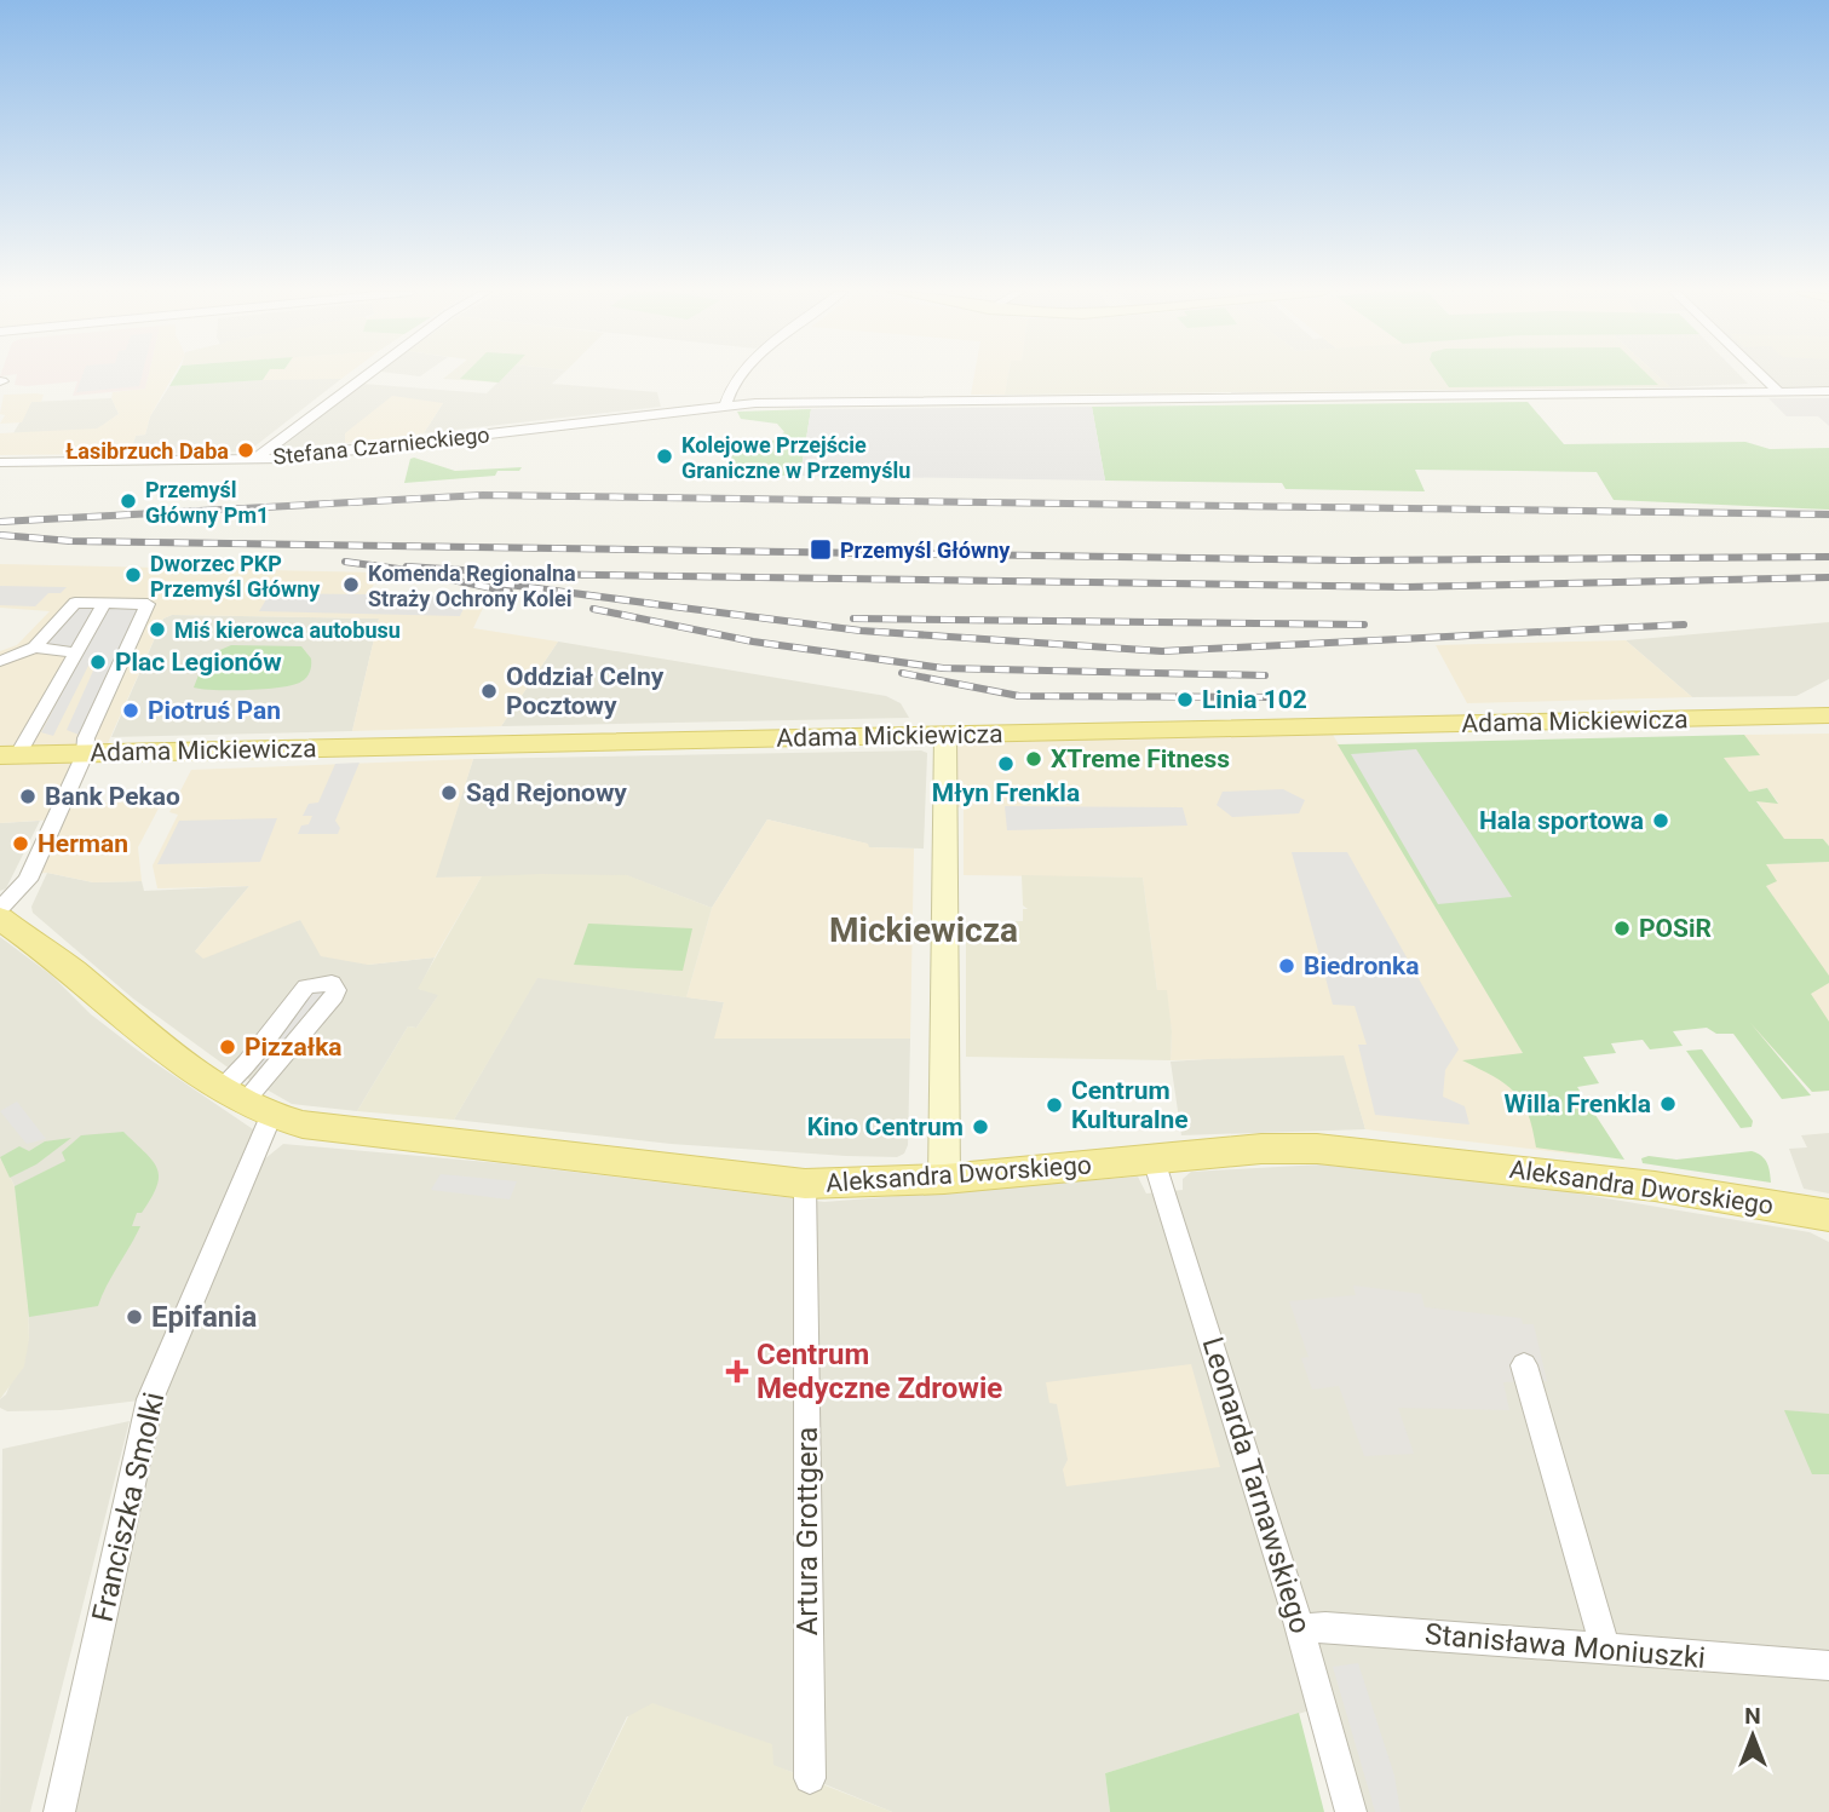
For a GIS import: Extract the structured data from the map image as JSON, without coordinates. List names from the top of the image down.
{
  "streets": {
    "main road": ["Adama Mickiewicza", "Aleksandra Dworskiego"],
    "street": [
      "Stefana Czarnieckiego",
      "Leonarda Tarnawskiego",
      "Franciszka Smolki",
      "Artura Grottgera",
      "Stanisława Moniuszki"
    ]
  },
  "crossings": [
    ["Aleksandra Dworskiego", "Leonarda Tarnawskiego"],
    ["Aleksandra Dworskiego", "Franciszka Smolki"],
    ["Aleksandra Dworskiego", "Artura Grottgera"],
    ["Leonarda Tarnawskiego", "Stanisława Moniuszki"]
  ],
  "districts": ["Mickiewicza"],
  "places": {
    "other": [
      "Łasibrzuch Daba",
      "Kolejowe Przejście Graniczne w Przemyślu",
      "Przemyśl Główny Pm1",
      "Dworzec PKP Przemyśl Główny",
      "Komenda Regionalna Straży Ochrony Kolei",
      "Miś kierowca autobusu",
      "Plac Legionów",
      "Oddział Celny Pocztowy",
      "Linia 102",
      "Piotruś Pan",
      "XTreme Fitness",
      "Młyn Frenkla",
      "Sąd Rejonowy",
      "Bank Pekao",
      "Hala sportowa",
      "Herman",
      "POSiR",
      "Biedronka",
      "Pizzałka",
      "Willa Frenkla",
      "Centrum Kulturalne",
      "Kino Centrum",
      "Epifania"
    ],
    "transit": ["Przemyśl Główny"],
    "health": ["Centrum Medyczne Zdrowie"]
  },
  "north": "top"
}
